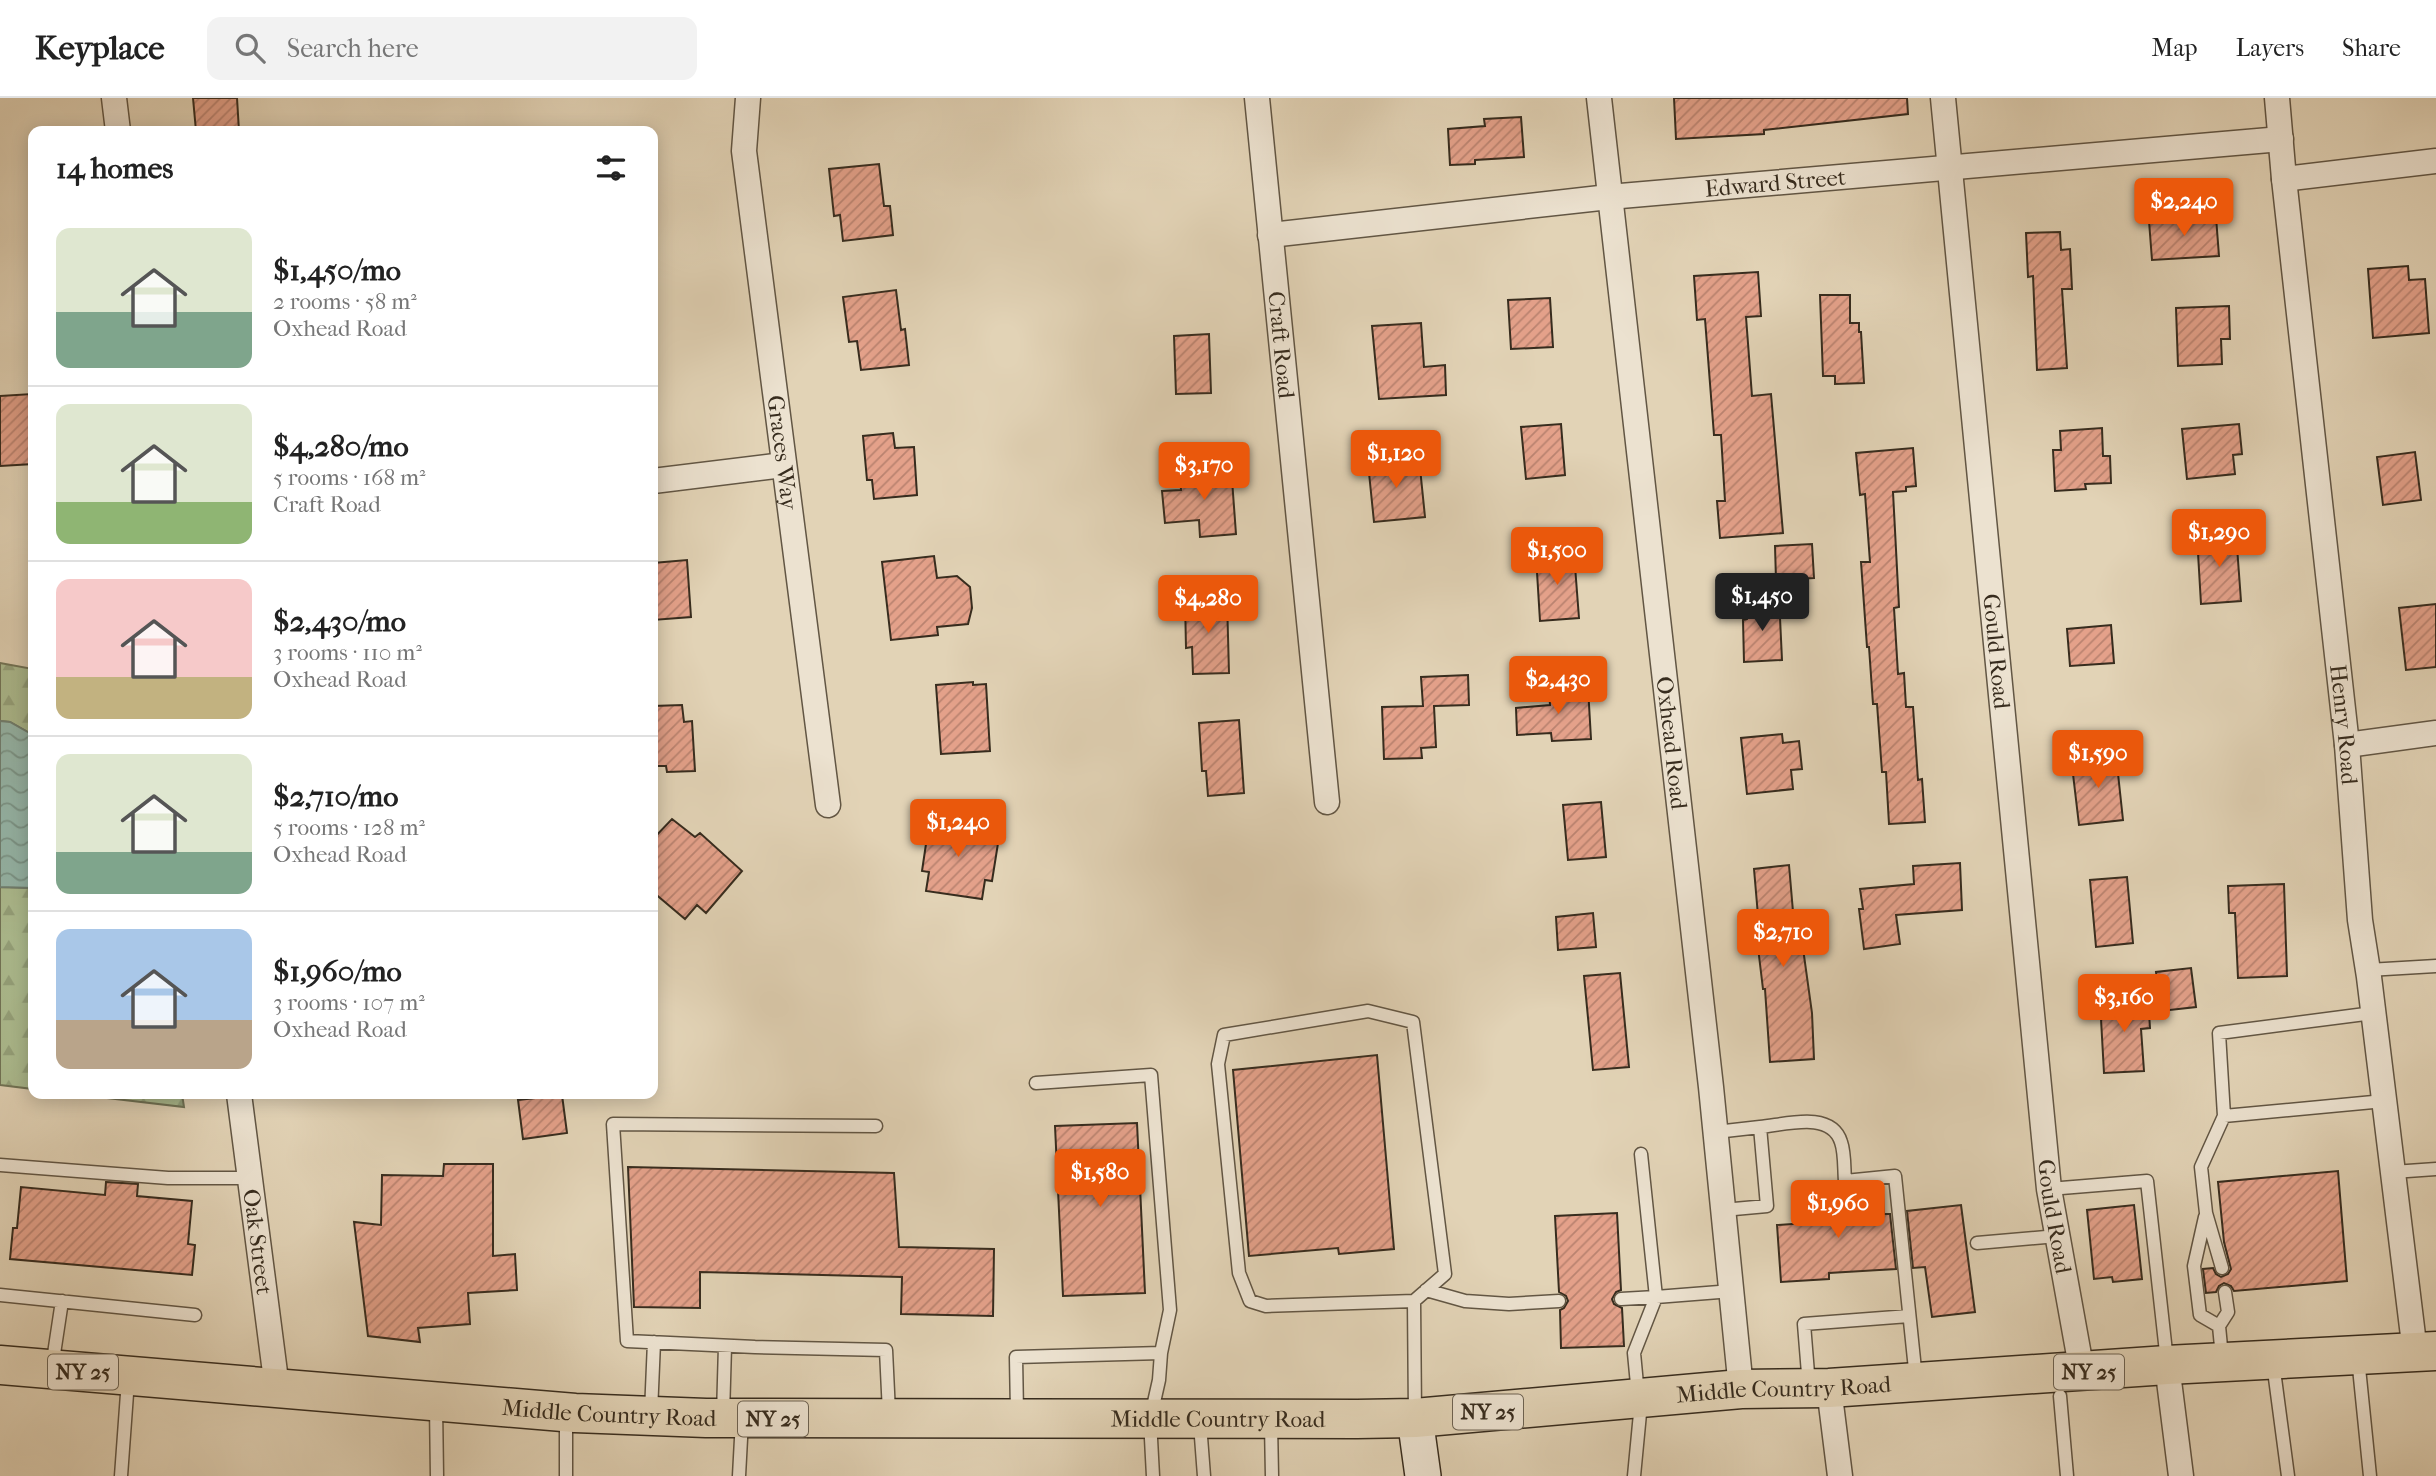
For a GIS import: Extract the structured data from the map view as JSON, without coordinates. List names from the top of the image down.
{
  "streets": {
    "main road": ["NY 25", "Middle Country Road"],
    "street": [
      "Edward Street",
      "Craft Road",
      "Graces Way",
      "Gould Road",
      "Henry Road",
      "Oxhead Road",
      "Oak Street"
    ]
  },
  "crossings": [
    ["Edward Street", "Craft Road"],
    ["Edward Street", "Gould Road"],
    ["Edward Street", "Henry Road"],
    ["Edward Street", "Oxhead Road"],
    ["Gould Road", "Middle Country Road"],
    ["Henry Road", "Middle Country Road"],
    ["Oxhead Road", "Middle Country Road"],
    ["Oak Street", "Middle Country Road"]
  ],
  "page": {
    "header": "Keyplace",
    "search": "Search here",
    "nav": ["Map", "Layers", "Share"],
    "heading": "14 homes",
    "price": [
      "$2,240",
      "$1,120",
      "$3,170",
      "$1,290",
      "$1,500",
      "$1,450",
      "$4,280",
      "$2,430",
      "$1,590",
      "$1,240",
      "$2,710",
      "$3,160",
      "$1,580",
      "$1,960"
    ],
    "list": [
      {
        "name": "$1,450/mo",
        "note": "2 rooms · 58 m² · Oxhead Road"
      },
      {
        "name": "$4,280/mo",
        "note": "5 rooms · 168 m² · Craft Road"
      },
      {
        "name": "$2,430/mo",
        "note": "3 rooms · 110 m² · Oxhead Road"
      },
      {
        "name": "$2,710/mo",
        "note": "5 rooms · 128 m² · Oxhead Road"
      },
      {
        "name": "$1,960/mo",
        "note": "3 rooms · 107 m² · Oxhead Road"
      }
    ]
  }
}
